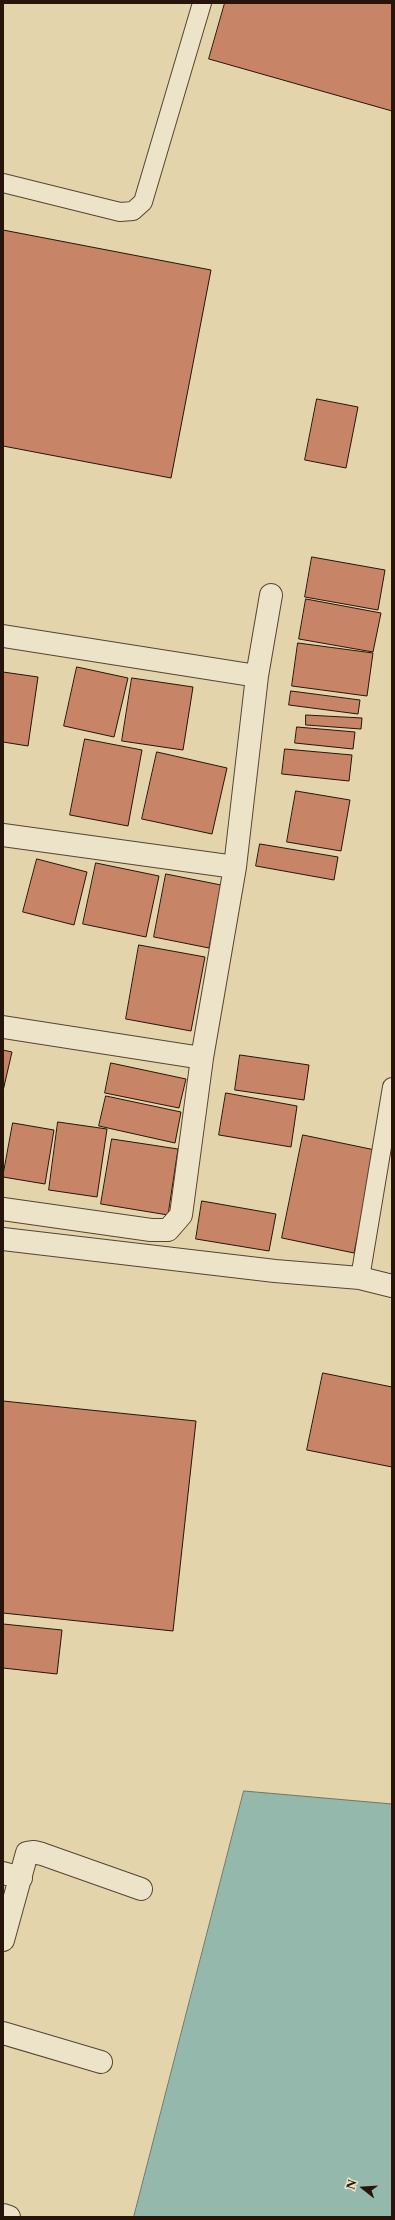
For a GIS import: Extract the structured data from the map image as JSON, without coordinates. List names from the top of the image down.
{
  "north": "left"
}
